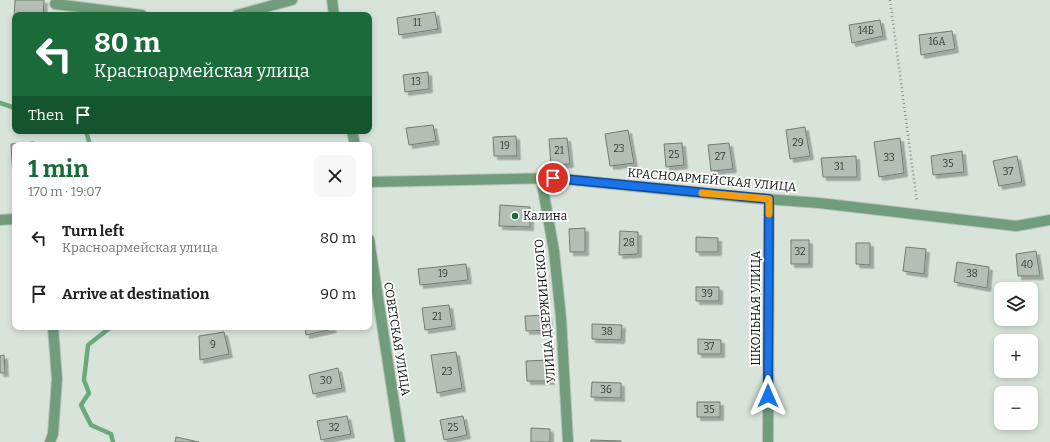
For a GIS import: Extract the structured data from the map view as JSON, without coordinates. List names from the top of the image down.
{
  "streets": {
    "street": [
      "КРАСНОАРМЕЙСКАЯ УЛИЦА",
      "ШКОЛЬНАЯ УЛИЦА",
      "УЛИЦА ДЗЕРЖИНСКОГО",
      "СОВЕТСКАЯ УЛИЦА"
    ]
  },
  "crossings": [
    ["КРАСНОАРМЕЙСКАЯ УЛИЦА", "ШКОЛЬНАЯ УЛИЦА"],
    ["КРАСНОАРМЕЙСКАЯ УЛИЦА", "УЛИЦА ДЗЕРЖИНСКОГО"]
  ],
  "places": ["Калина"],
  "house_numbers": [
    "11",
    "14Б",
    "16А",
    "13",
    "29",
    "19",
    "23",
    "21",
    "25",
    "27",
    "33",
    "35",
    "31",
    "37",
    "28",
    "32",
    "40",
    "19",
    "38",
    "39",
    "21",
    "38",
    "9",
    "37",
    "23",
    "30",
    "36",
    "35",
    "32",
    "25"
  ],
  "page": {
    "turn": ["80 m", "Красноармейская улица"],
    "then": "Then",
    "heading": ["1 min", "170 m · 19:07"],
    "list": [
      {
        "name": "Turn left",
        "note": "Красноармейская улица",
        "value": "80 m"
      },
      {
        "name": "Arrive at destination",
        "value": "90 m"
      }
    ],
    "map_buttons": ["+", "−"]
  }
}
